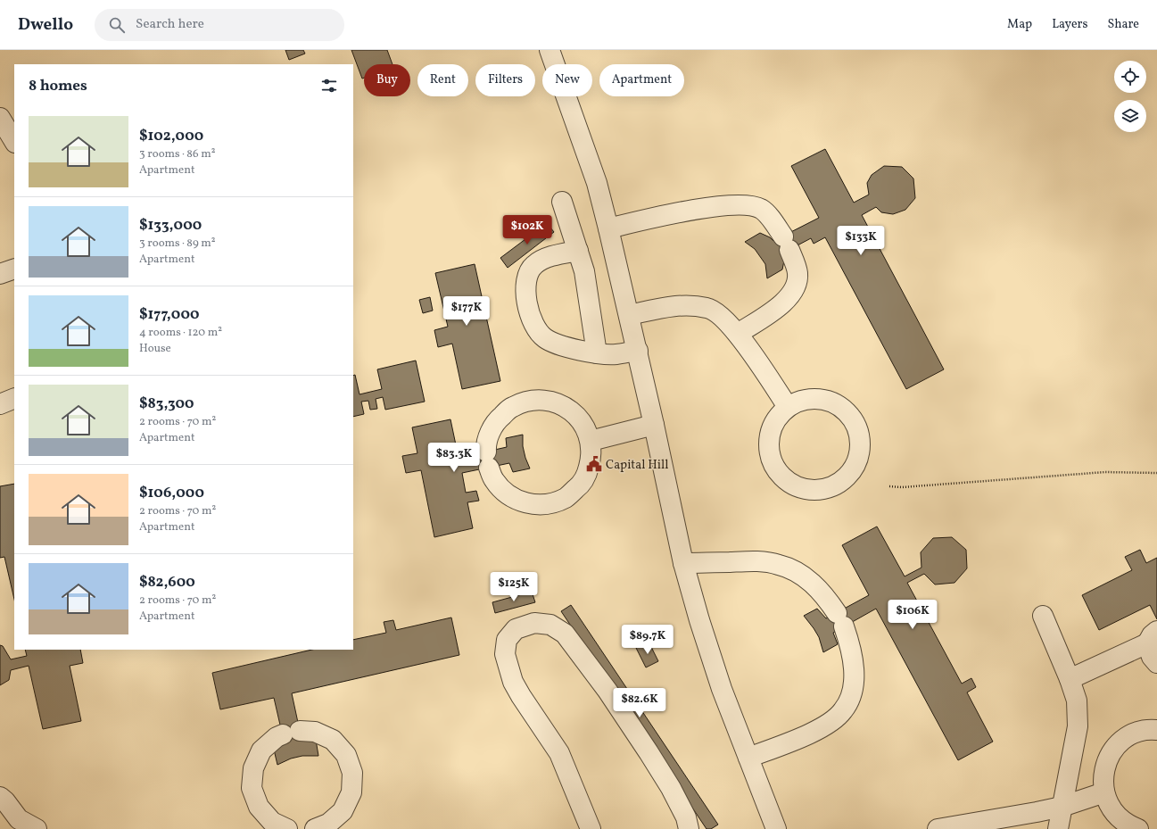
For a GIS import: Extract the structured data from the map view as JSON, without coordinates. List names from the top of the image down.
{
  "places": {
    "public building": ["Capital Hill"]
  },
  "page": {
    "header": "Dwello",
    "search": "Search here",
    "nav": ["Map", "Layers", "Share"],
    "chip": [
      "Buy",
      "Rent",
      "Filters",
      "New",
      "Apartment"
    ],
    "heading": "8 homes",
    "list": [
      {
        "name": "$102,000",
        "note": "3 rooms · 86 m² · Apartment"
      },
      {
        "name": "$133,000",
        "note": "3 rooms · 89 m² · Apartment"
      },
      {
        "name": "$177,000",
        "note": "4 rooms · 120 m² · House"
      },
      {
        "name": "$83,300",
        "note": "2 rooms · 70 m² · Apartment"
      },
      {
        "name": "$106,000",
        "note": "2 rooms · 70 m² · Apartment"
      },
      {
        "name": "$82,600",
        "note": "2 rooms · 70 m² · Apartment"
      }
    ],
    "price": [
      "$102K",
      "$133K",
      "$177K",
      "$83.3K",
      "$125K",
      "$106K",
      "$89.7K",
      "$82.6K"
    ]
  }
}
